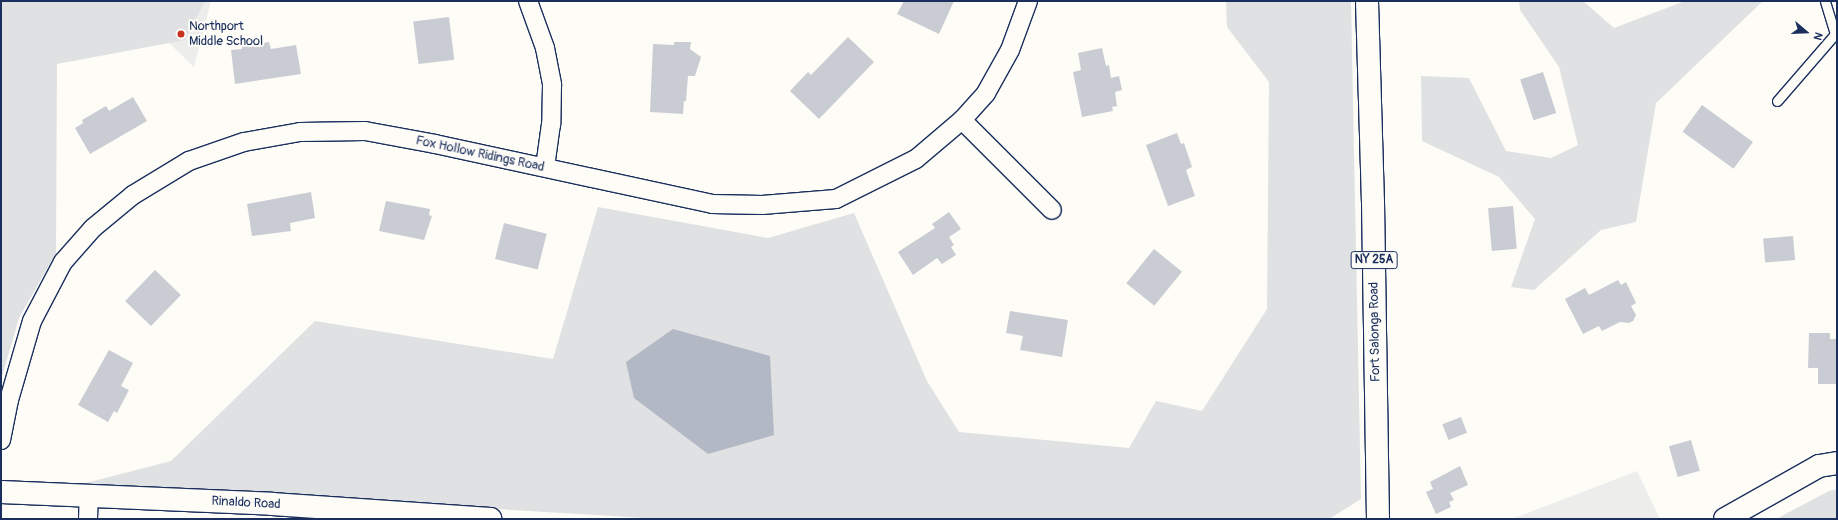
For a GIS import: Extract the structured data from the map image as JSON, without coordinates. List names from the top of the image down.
{
  "streets": {
    "street": [
      "Fox Hollow Ridings Road",
      "NY 25A",
      "Fort Salonga Road",
      "Rinaldo Road"
    ]
  },
  "places": ["Northport Middle School"],
  "north": "right"
}
